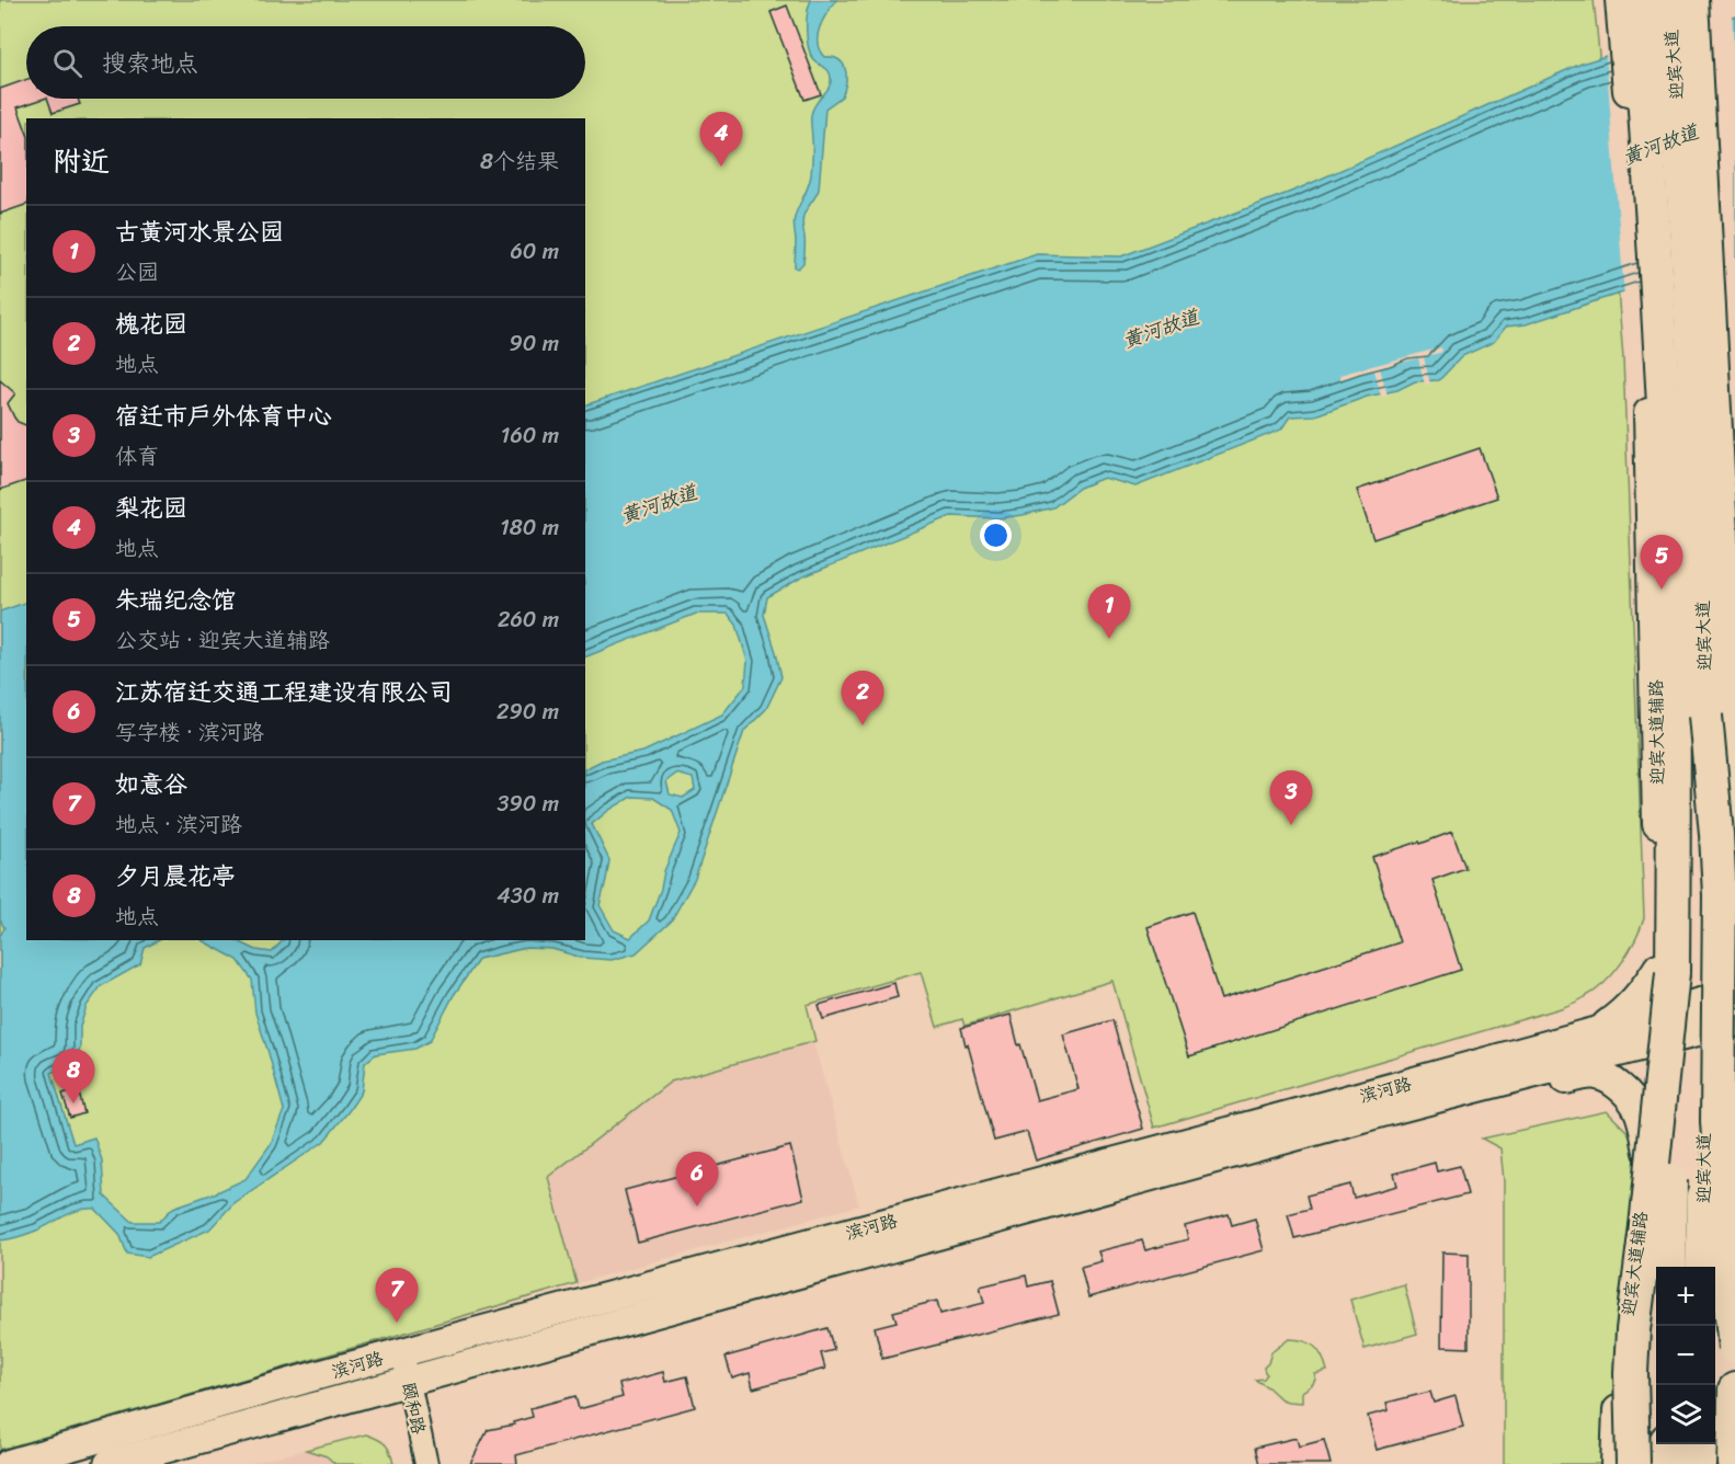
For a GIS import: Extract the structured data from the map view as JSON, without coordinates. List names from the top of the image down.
{
  "streets": {
    "highway": ["迎宾大道"],
    "main road": ["迎宾大道辅路", "滨河路"],
    "street": ["颐和路"]
  },
  "crossings": [
    ["迎宾大道", "迎宾大道辅路"],
    ["迎宾大道辅路", "滨河路"],
    ["滨河路", "颐和路"]
  ],
  "water": ["黄河故道"],
  "page": {
    "search": "搜索地点",
    "pins": [
      "4",
      "5",
      "1",
      "2",
      "3",
      "8",
      "6",
      "7"
    ],
    "heading": ["附近", "8个结果"],
    "list": [
      {
        "mark": "1",
        "name": "古黄河水景公园",
        "note": "公园",
        "value": "60 m"
      },
      {
        "mark": "2",
        "name": "槐花园",
        "note": "地点",
        "value": "90 m"
      },
      {
        "mark": "3",
        "name": "宿迁市户外体育中心",
        "note": "体育",
        "value": "160 m"
      },
      {
        "mark": "4",
        "name": "梨花园",
        "note": "地点",
        "value": "180 m"
      },
      {
        "mark": "5",
        "name": "朱瑞纪念馆",
        "note": "公交站 · 迎宾大道辅路",
        "value": "260 m"
      },
      {
        "mark": "6",
        "name": "江苏宿迁交通工程建设有限公司",
        "note": "写字楼 · 滨河路",
        "value": "290 m"
      },
      {
        "mark": "7",
        "name": "如意谷",
        "note": "地点 · 滨河路",
        "value": "390 m"
      },
      {
        "mark": "8",
        "name": "夕月晨花亭",
        "note": "地点",
        "value": "430 m"
      }
    ],
    "map_buttons": ["+", "−"]
  }
}
